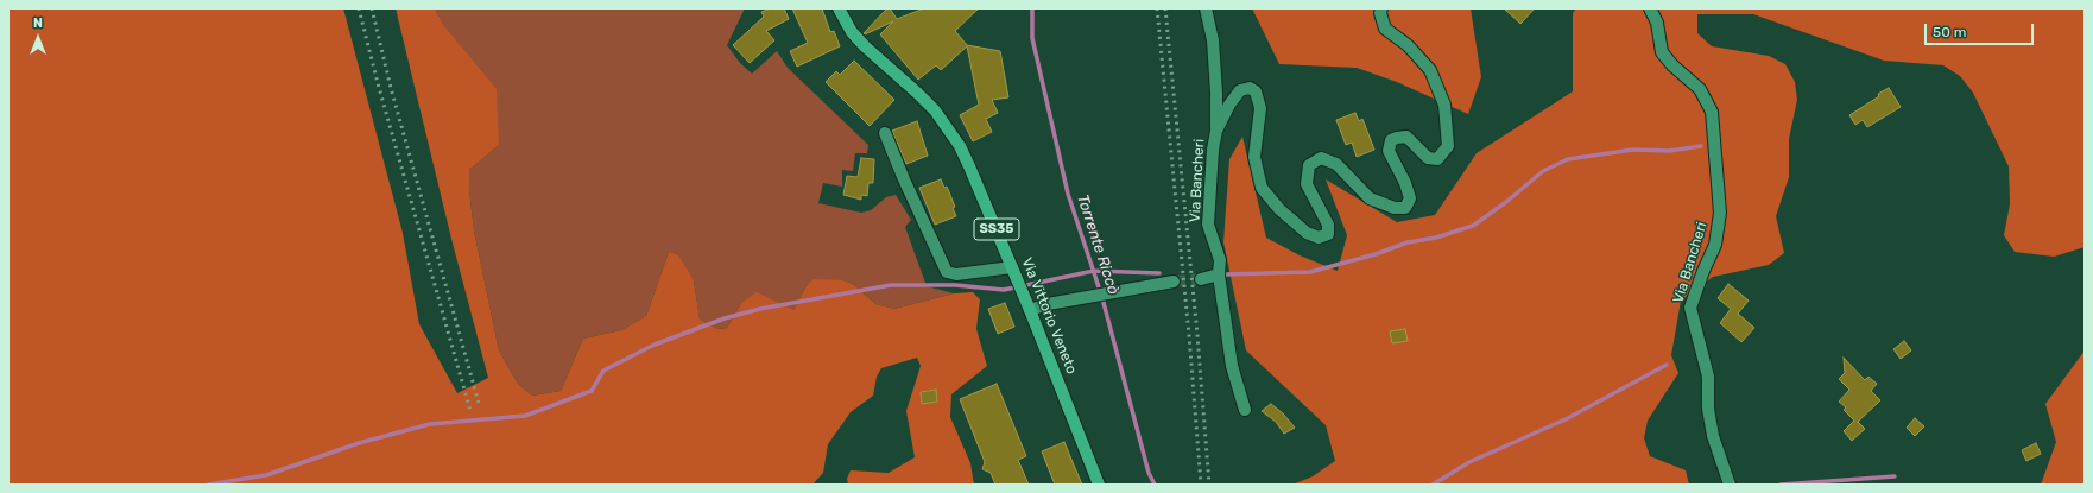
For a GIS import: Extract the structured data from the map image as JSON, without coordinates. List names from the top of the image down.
{
  "streets": {
    "main road": ["SS35", "Via Vittorio Veneto"],
    "street": ["Via Bancheri"]
  },
  "water": ["Torrente Riccò"],
  "scale_bar": "50 m",
  "north": "top"
}
